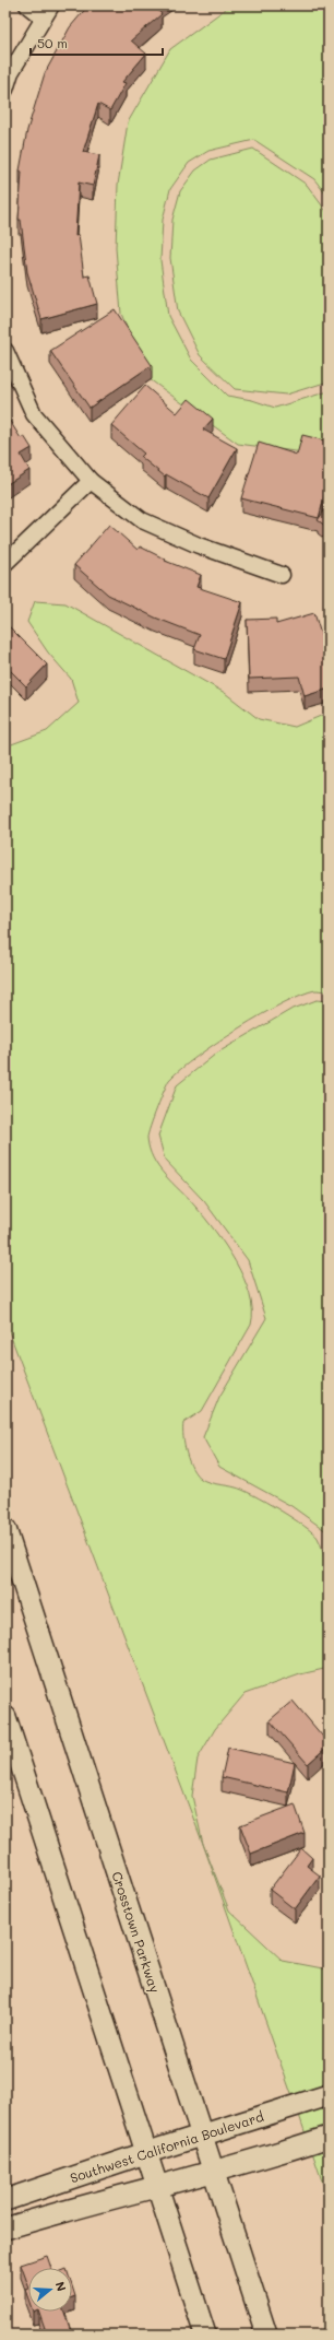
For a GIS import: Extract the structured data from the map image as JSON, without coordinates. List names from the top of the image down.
{
  "streets": {
    "main road": ["Crosstown Parkway", "Southwest California Boulevard"]
  },
  "crossings": [
    ["Crosstown Parkway", "Southwest California Boulevard"]
  ],
  "scale_bar": "50 m",
  "north": "right"
}
